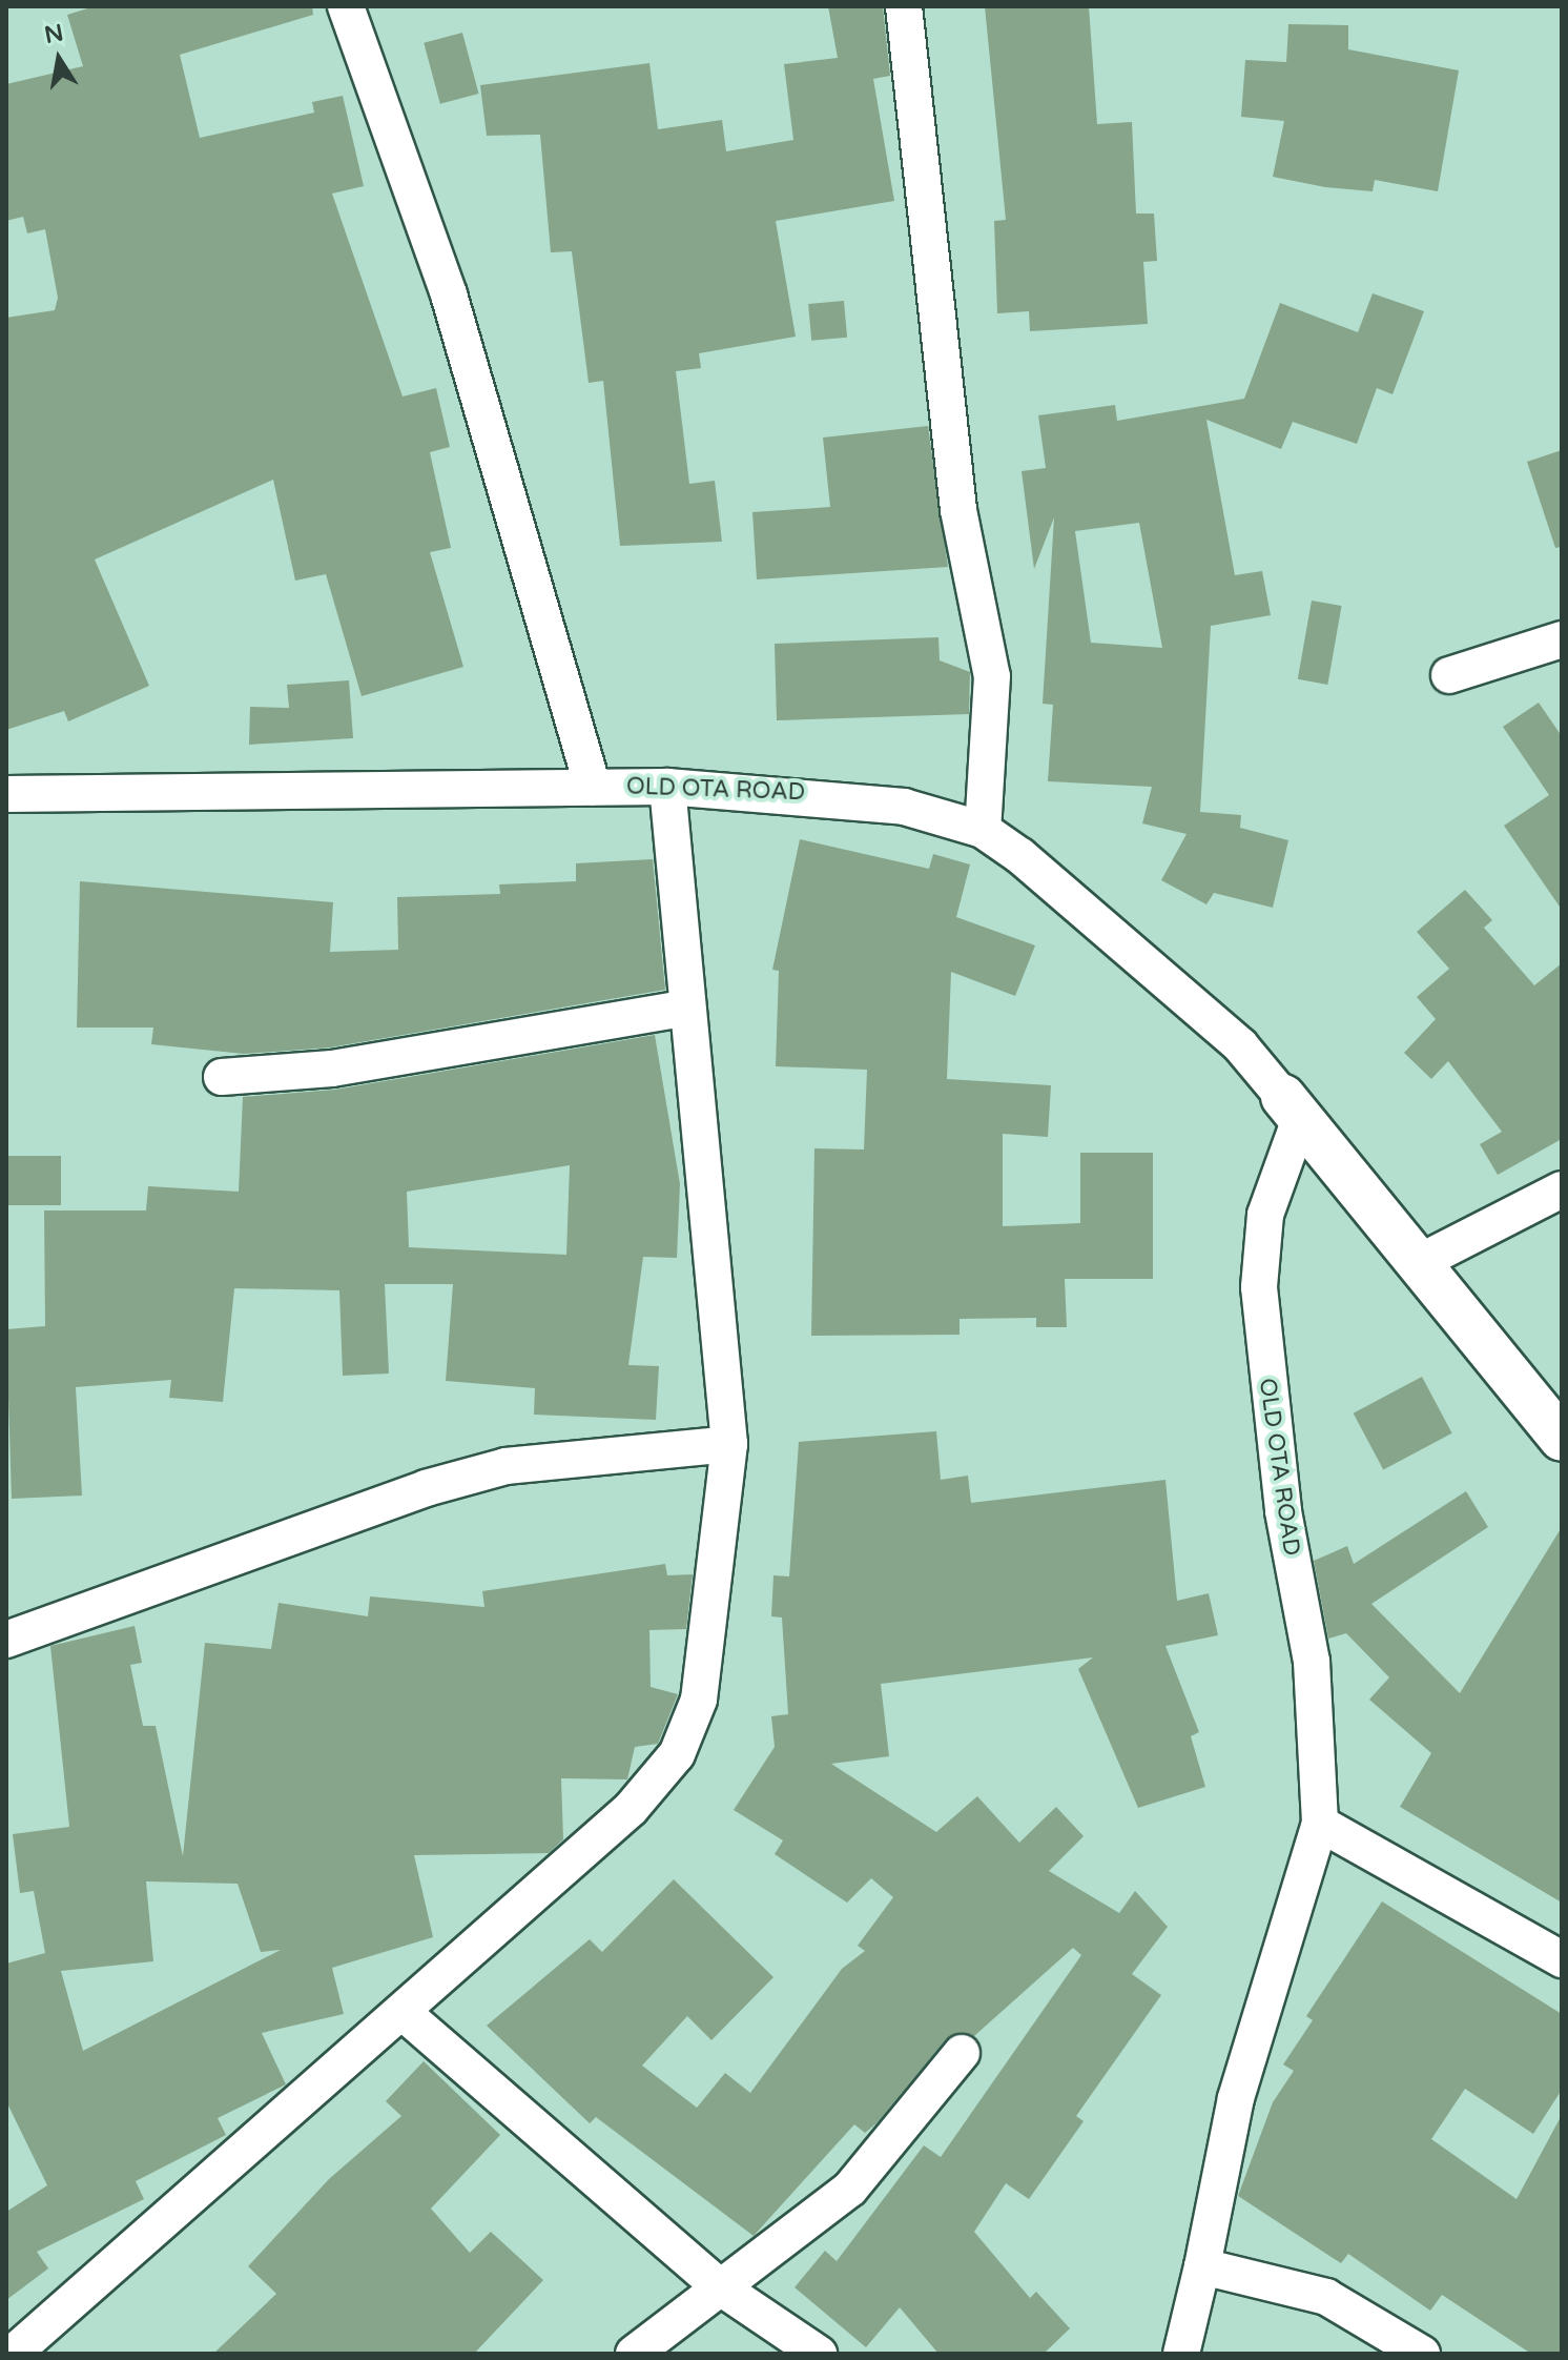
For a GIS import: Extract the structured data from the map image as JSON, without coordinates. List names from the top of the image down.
{
  "streets": {
    "street": ["OLD OTA ROAD"]
  },
  "north": "top"
}
